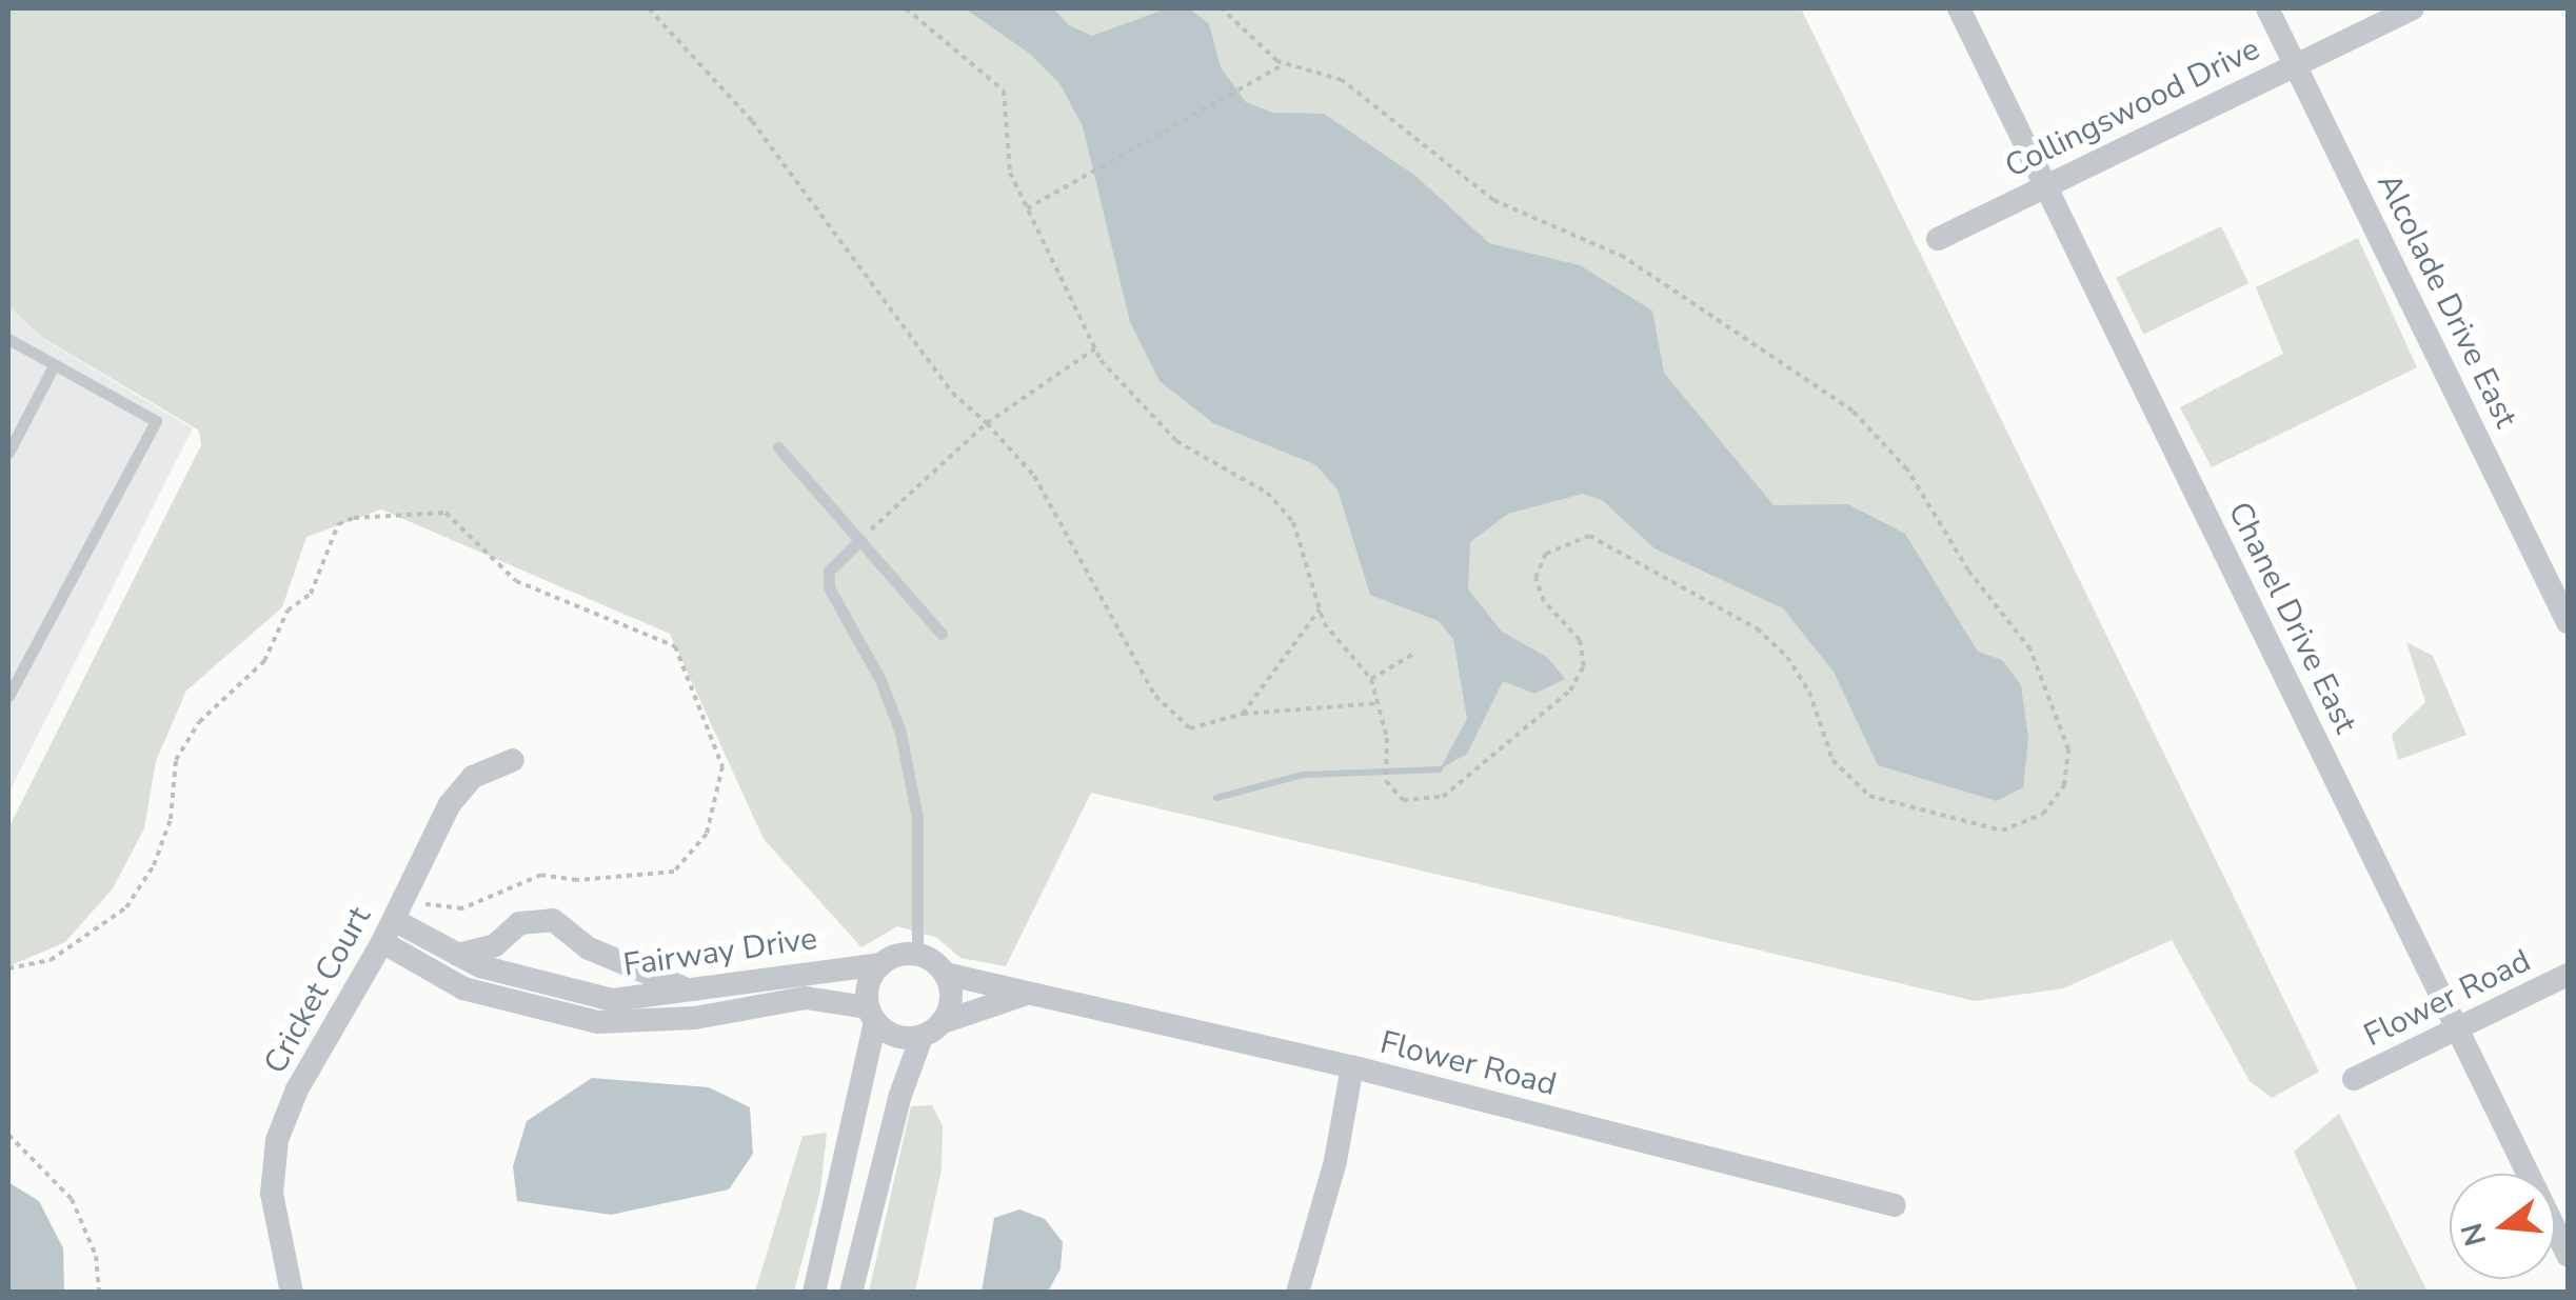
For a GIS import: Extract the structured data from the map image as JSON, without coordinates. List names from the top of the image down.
{
  "streets": {
    "street": [
      "Collingswood Drive",
      "Alcolade Drive East",
      "Chanel Drive East",
      "Fairway Drive",
      "Cricket Court",
      "Flower Road"
    ]
  },
  "crossings": [
    ["Collingswood Drive", "Alcolade Drive East"],
    ["Collingswood Drive", "Chanel Drive East"],
    ["Chanel Drive East", "Flower Road"],
    ["Fairway Drive", "Cricket Court"],
    ["Fairway Drive", "Flower Road"]
  ],
  "north": "left"
}
